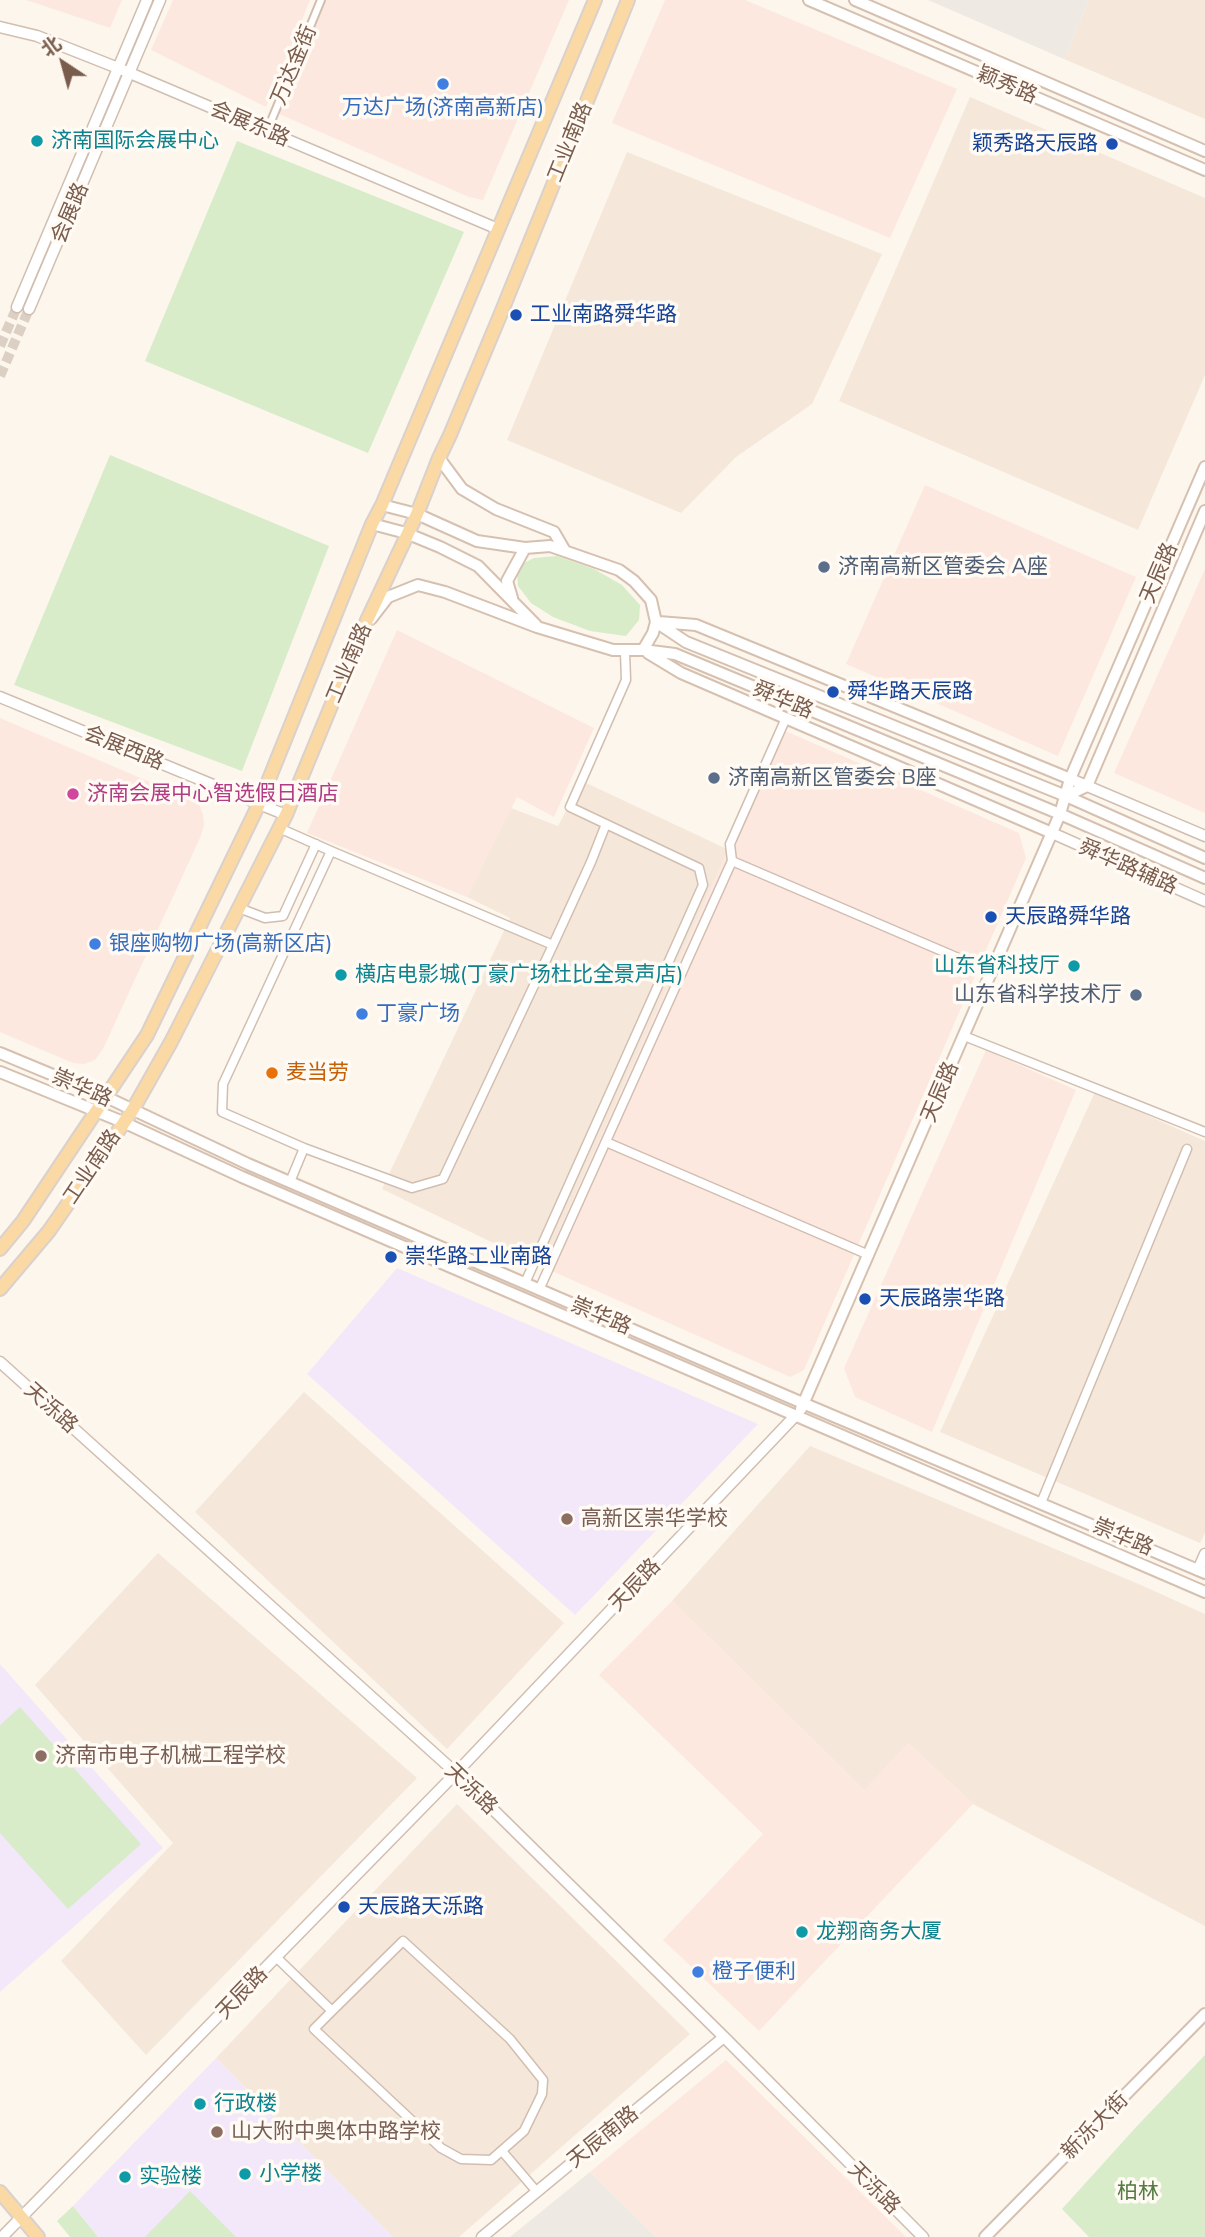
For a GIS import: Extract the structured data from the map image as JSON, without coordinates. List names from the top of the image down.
{
  "streets": {
    "main road": [
      "颖秀路",
      "工业南路",
      "天辰路",
      "舜华路",
      "崇华路",
      "新泺大街"
    ],
    "street": [
      "万达金街",
      "会展东路",
      "会展路",
      "会展西路",
      "舜华路辅路",
      "天泺路",
      "天辰南路"
    ]
  },
  "crossings": [
    ["万达金街", "会展东路"],
    ["会展东路", "工业南路"],
    ["会展东路", "会展路"],
    ["工业南路", "舜华路"],
    ["工业南路", "会展西路"],
    ["工业南路", "崇华路"],
    ["天辰路", "舜华路"],
    ["天辰路", "舜华路辅路"],
    ["天辰路", "崇华路"],
    ["天辰路", "天泺路"],
    ["天泺路", "天辰南路"]
  ],
  "parks": ["柏林"],
  "places": [
    "万达广场(济南高新店)",
    "济南国际会展中心",
    "颖秀路天辰路",
    "工业南路舜华路",
    "济南高新区管委会 A座",
    "舜华路天辰路",
    "济南高新区管委会 B座",
    "济南会展中心智选假日酒店",
    "天辰路舜华路",
    "银座购物广场(高新区店)",
    "山东省科技厅",
    "横店电影城(丁豪广场杜比全景声店)",
    "山东省科学技术厅",
    "丁豪广场",
    "麦当劳",
    "崇华路工业南路",
    "天辰路崇华路",
    "高新区崇华学校",
    "济南市电子机械工程学校",
    "天辰路天泺路",
    "龙翔商务大厦",
    "橙子便利",
    "行政楼",
    "山大附中奥体中路学校",
    "小学楼",
    "实验楼"
  ],
  "north": "top left"
}
